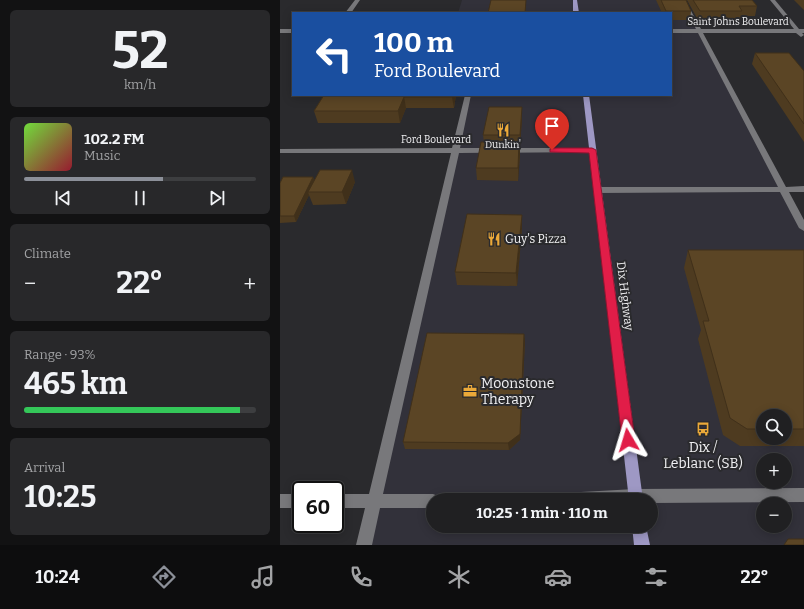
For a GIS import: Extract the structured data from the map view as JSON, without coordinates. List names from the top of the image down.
{
  "streets": {
    "main road": ["Dix Highway"],
    "street": ["Saint Johns Boulevard", "Ford Boulevard"]
  },
  "crossings": [
    ["Ford Boulevard", "Dix Highway"]
  ],
  "places": {
    "restaurant": ["Dunkin'", "Guy's Pizza"],
    "office": ["Moonstone Therapy"],
    "bus stop": ["Dix / Leblanc (SB)"]
  },
  "page": {
    "tile": [
      ["52", "km/h"],
      "Climate",
      ["Range · 93%", "465 km"],
      ["Arrival", "10:25"]
    ],
    "turn": ["100 m", "Ford Boulevard"],
    "song": ["102.2 FM", "Music"],
    "heat": ["−", "22°", "+"],
    "map_buttons": ["+", "−"],
    "limit": "60",
    "trip": "10:25 · 1 min · 110 m",
    "tabs": ["10:24", "22°"]
  }
}
